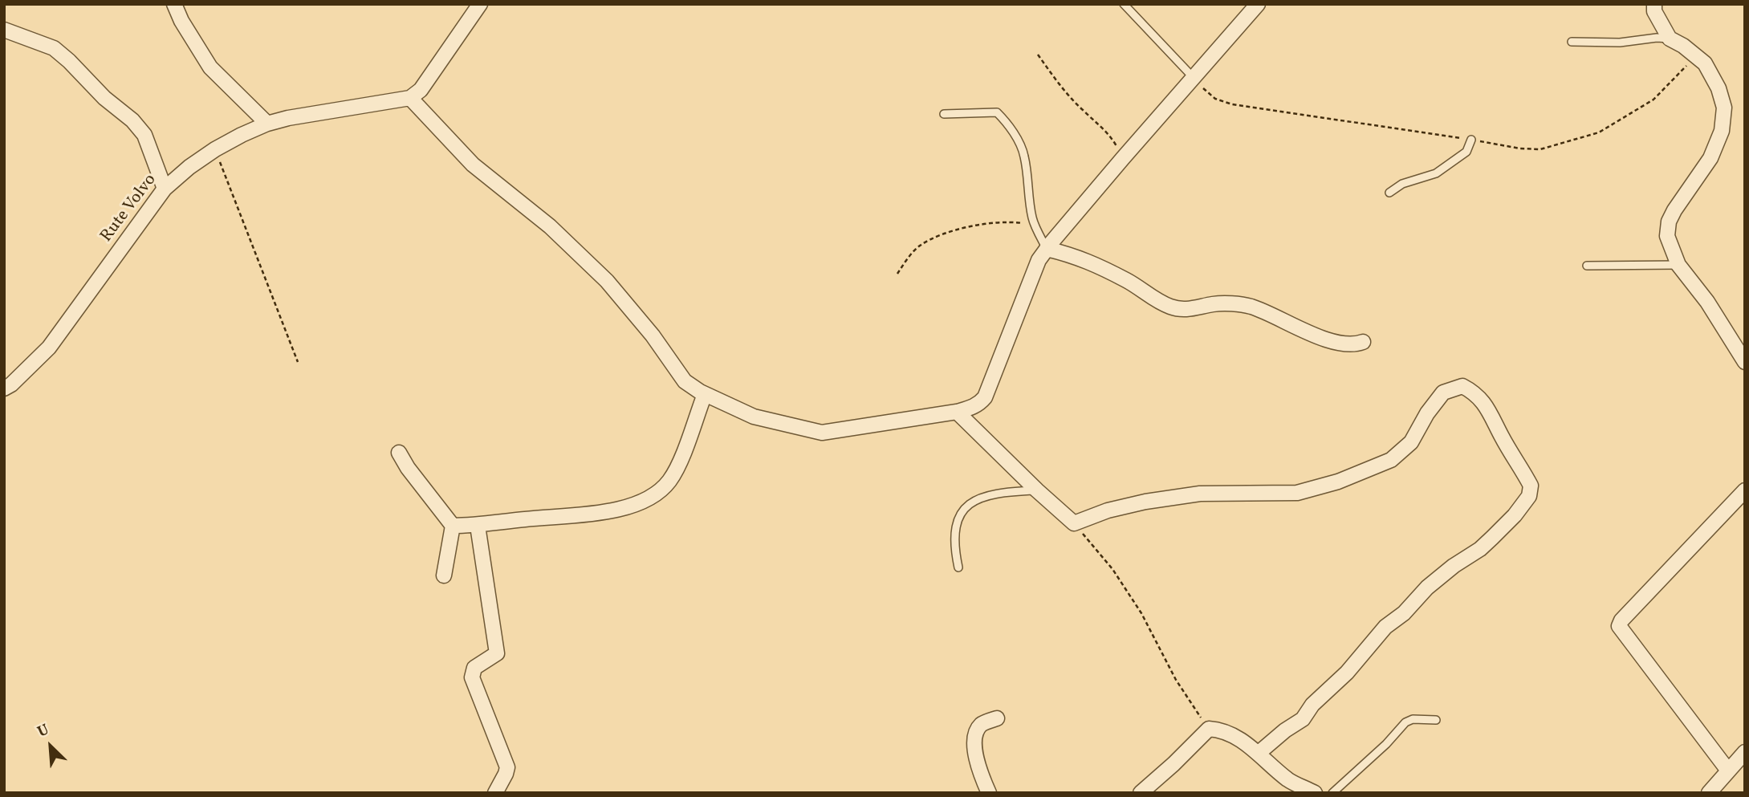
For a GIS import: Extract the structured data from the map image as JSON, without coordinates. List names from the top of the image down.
{
  "streets": {
    "street": ["Rute Volvo"]
  },
  "north": "top left"
}
